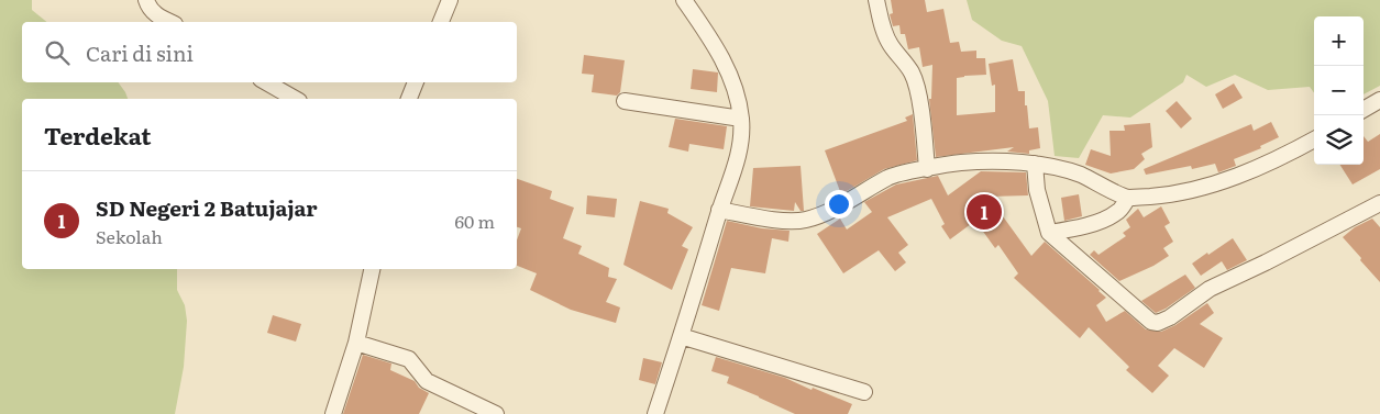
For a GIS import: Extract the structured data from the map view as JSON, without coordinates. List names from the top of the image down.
{
  "page": {
    "map_buttons": ["+", "−"],
    "search": "Cari di sini",
    "heading": "Terdekat",
    "list": [
      {
        "mark": "1",
        "name": "SD Negeri 2 Batujajar",
        "note": "Sekolah",
        "value": "60 m"
      }
    ],
    "pins": "1"
  }
}
